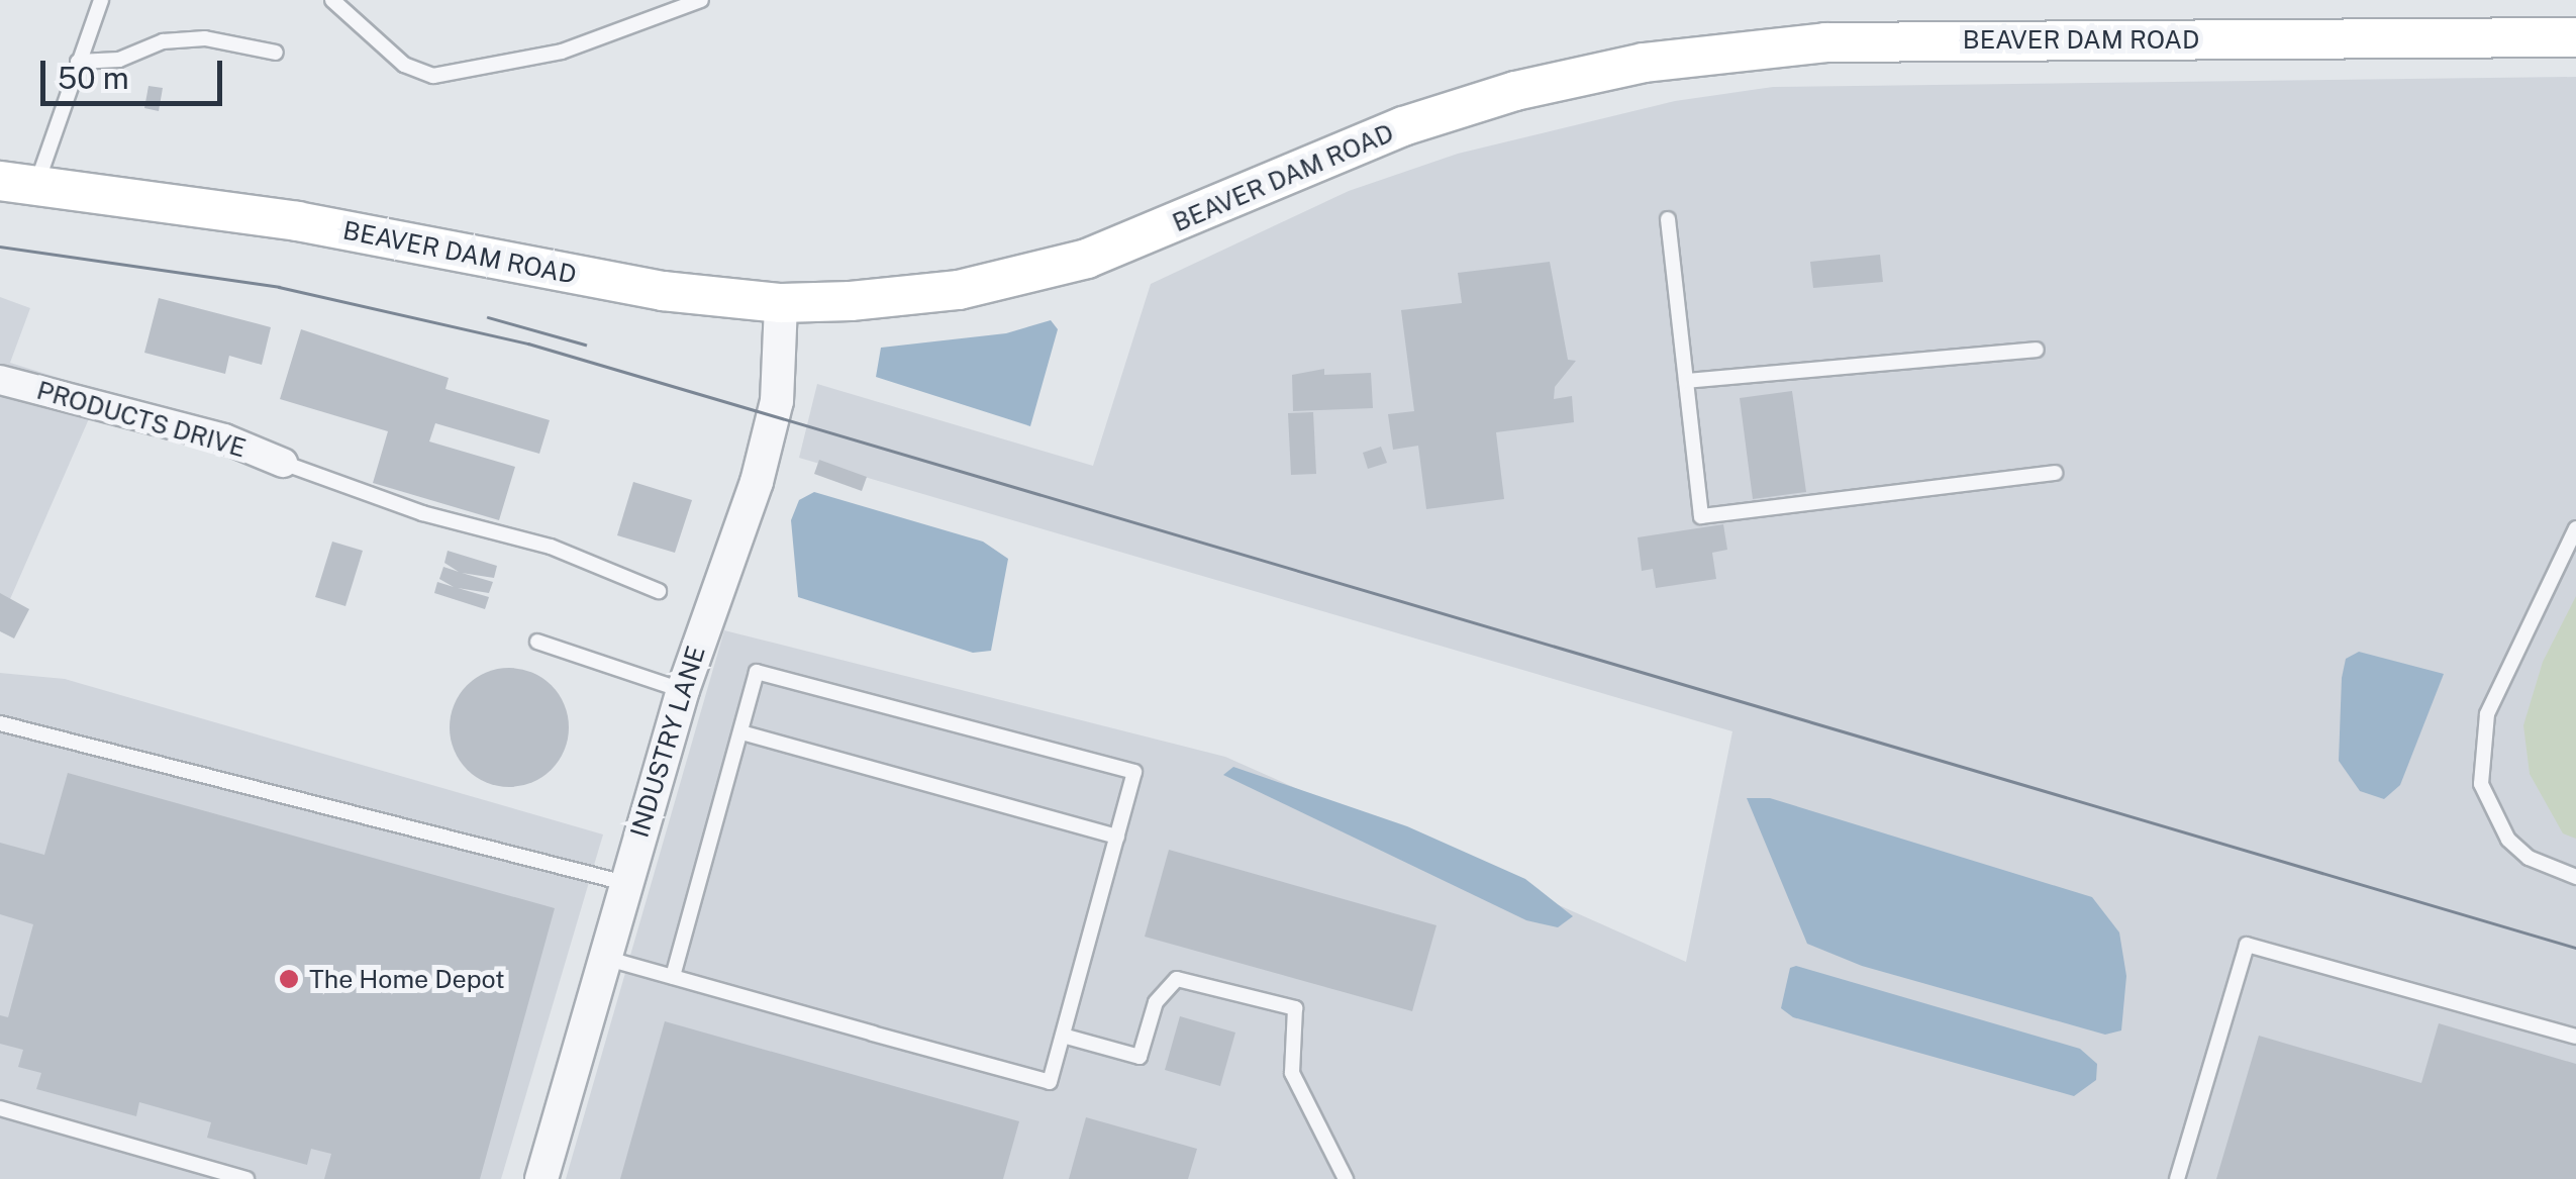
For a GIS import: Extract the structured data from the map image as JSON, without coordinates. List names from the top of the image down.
{
  "streets": {
    "main road": ["BEAVER DAM ROAD"],
    "street": ["PRODUCTS DRIVE", "INDUSTRY LANE"]
  },
  "crossings": [
    ["BEAVER DAM ROAD", "INDUSTRY LANE"]
  ],
  "places": ["The Home Depot"],
  "scale_bar": "50 m"
}
